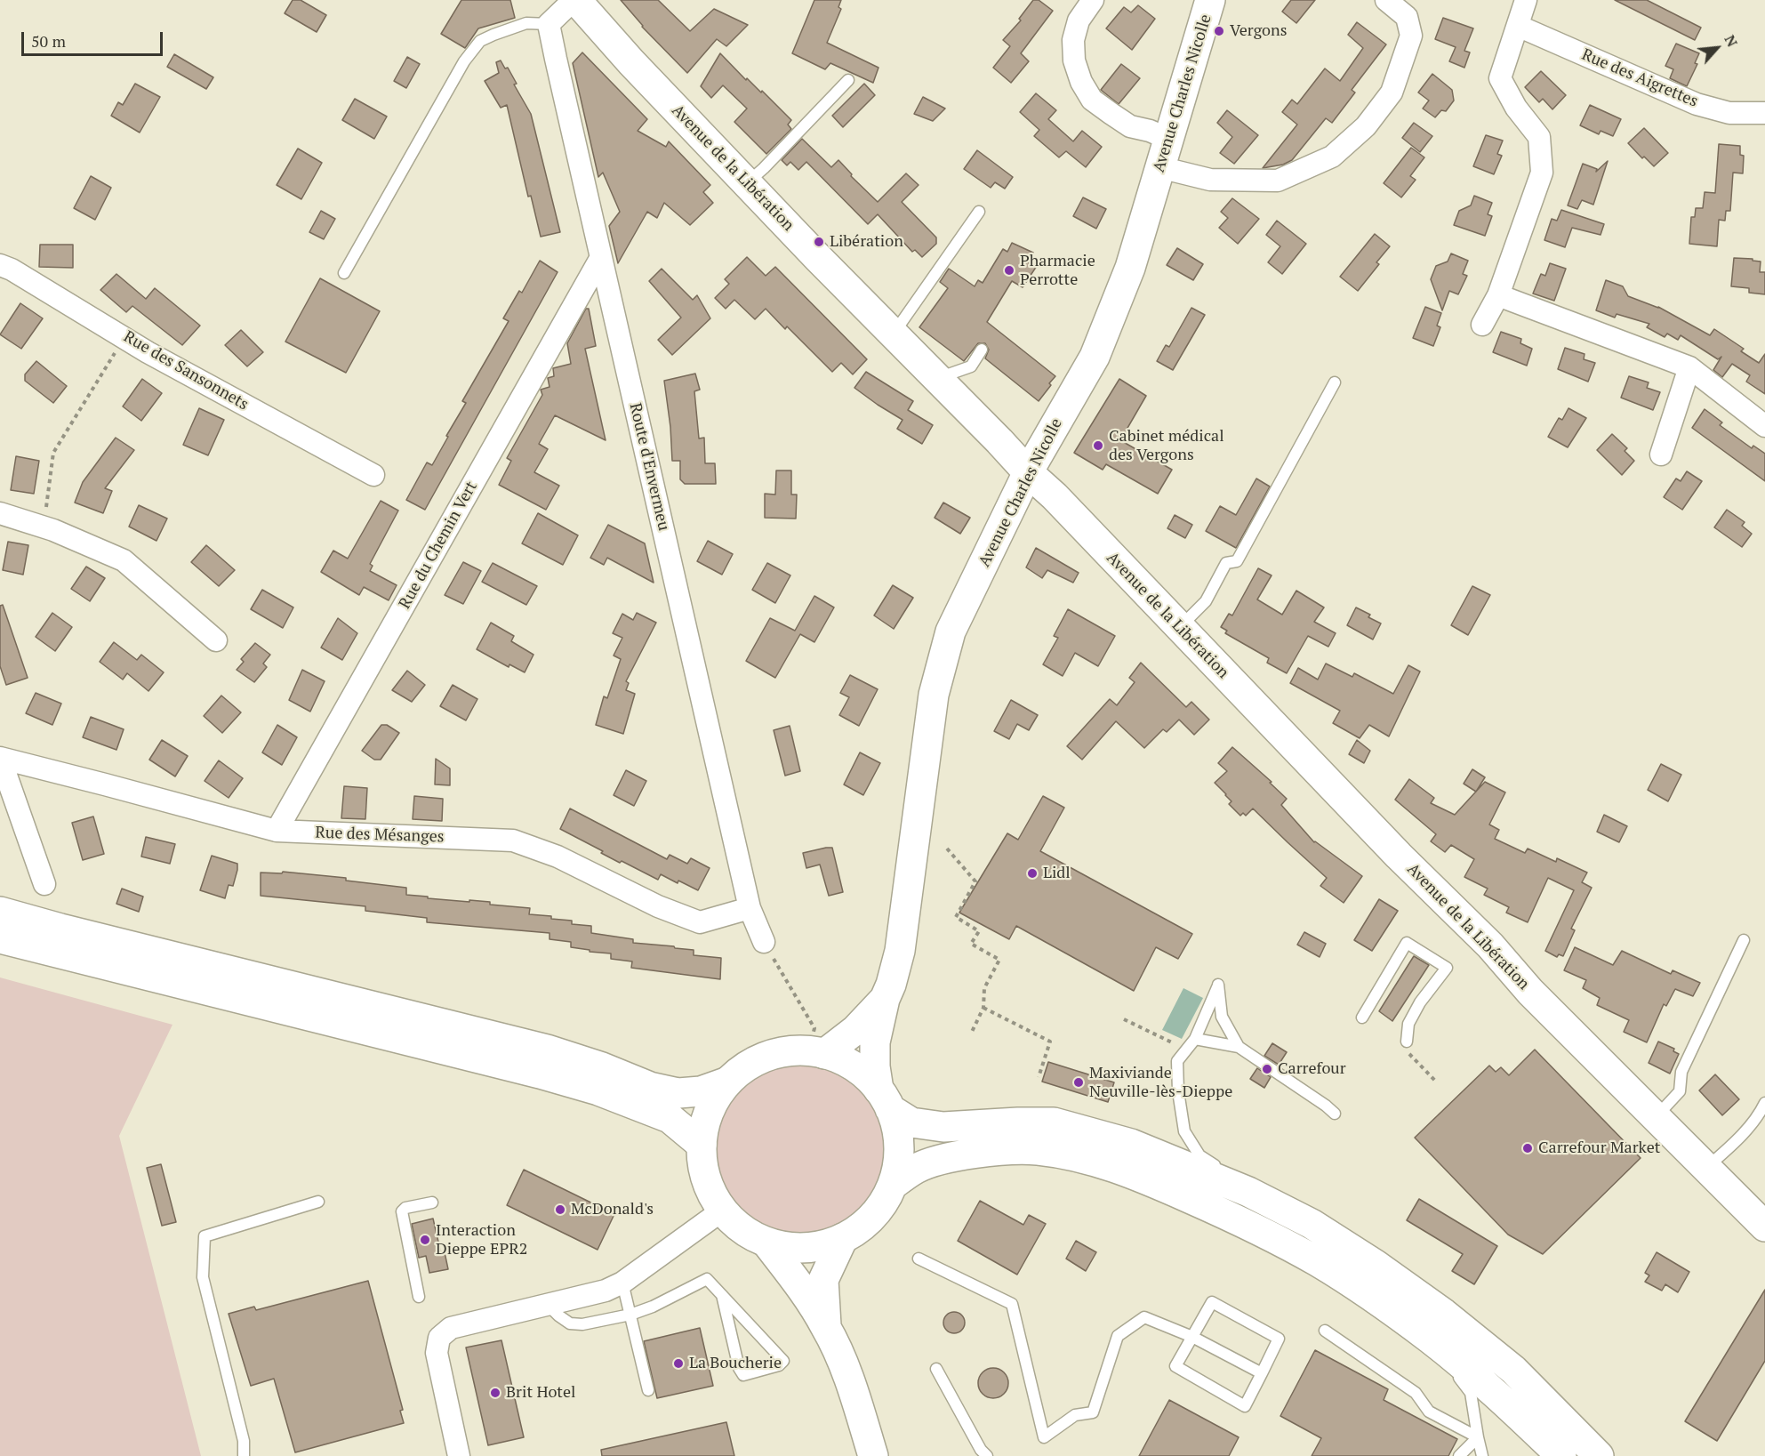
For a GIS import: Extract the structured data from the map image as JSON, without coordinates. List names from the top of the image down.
{
  "streets": {
    "main road": ["Avenue Charles Nicolle", "Avenue de la Libération"],
    "street": [
      "Rue des Aigrettes",
      "Rue des Sansonnets",
      "Route d'Envermeu",
      "Rue du Chemin Vert",
      "Rue des Mésanges"
    ]
  },
  "crossings": [
    ["Avenue Charles Nicolle", "Avenue de la Libération"],
    ["Route d'Envermeu", "Rue du Chemin Vert"],
    ["Route d'Envermeu", "Rue des Mésanges"],
    ["Rue du Chemin Vert", "Rue des Mésanges"]
  ],
  "places": [
    "Vergons",
    "Libération",
    "Pharmacie Perrotte",
    "Cabinet médical des Vergons",
    "Lidl",
    "Carrefour",
    "Maxiviande Neuville-lès-Dieppe",
    "Carrefour Market",
    "McDonald's",
    "Interaction Dieppe EPR2",
    "La Boucherie",
    "Brit Hotel"
  ],
  "scale_bar": "50 m",
  "north": "top right"
}
